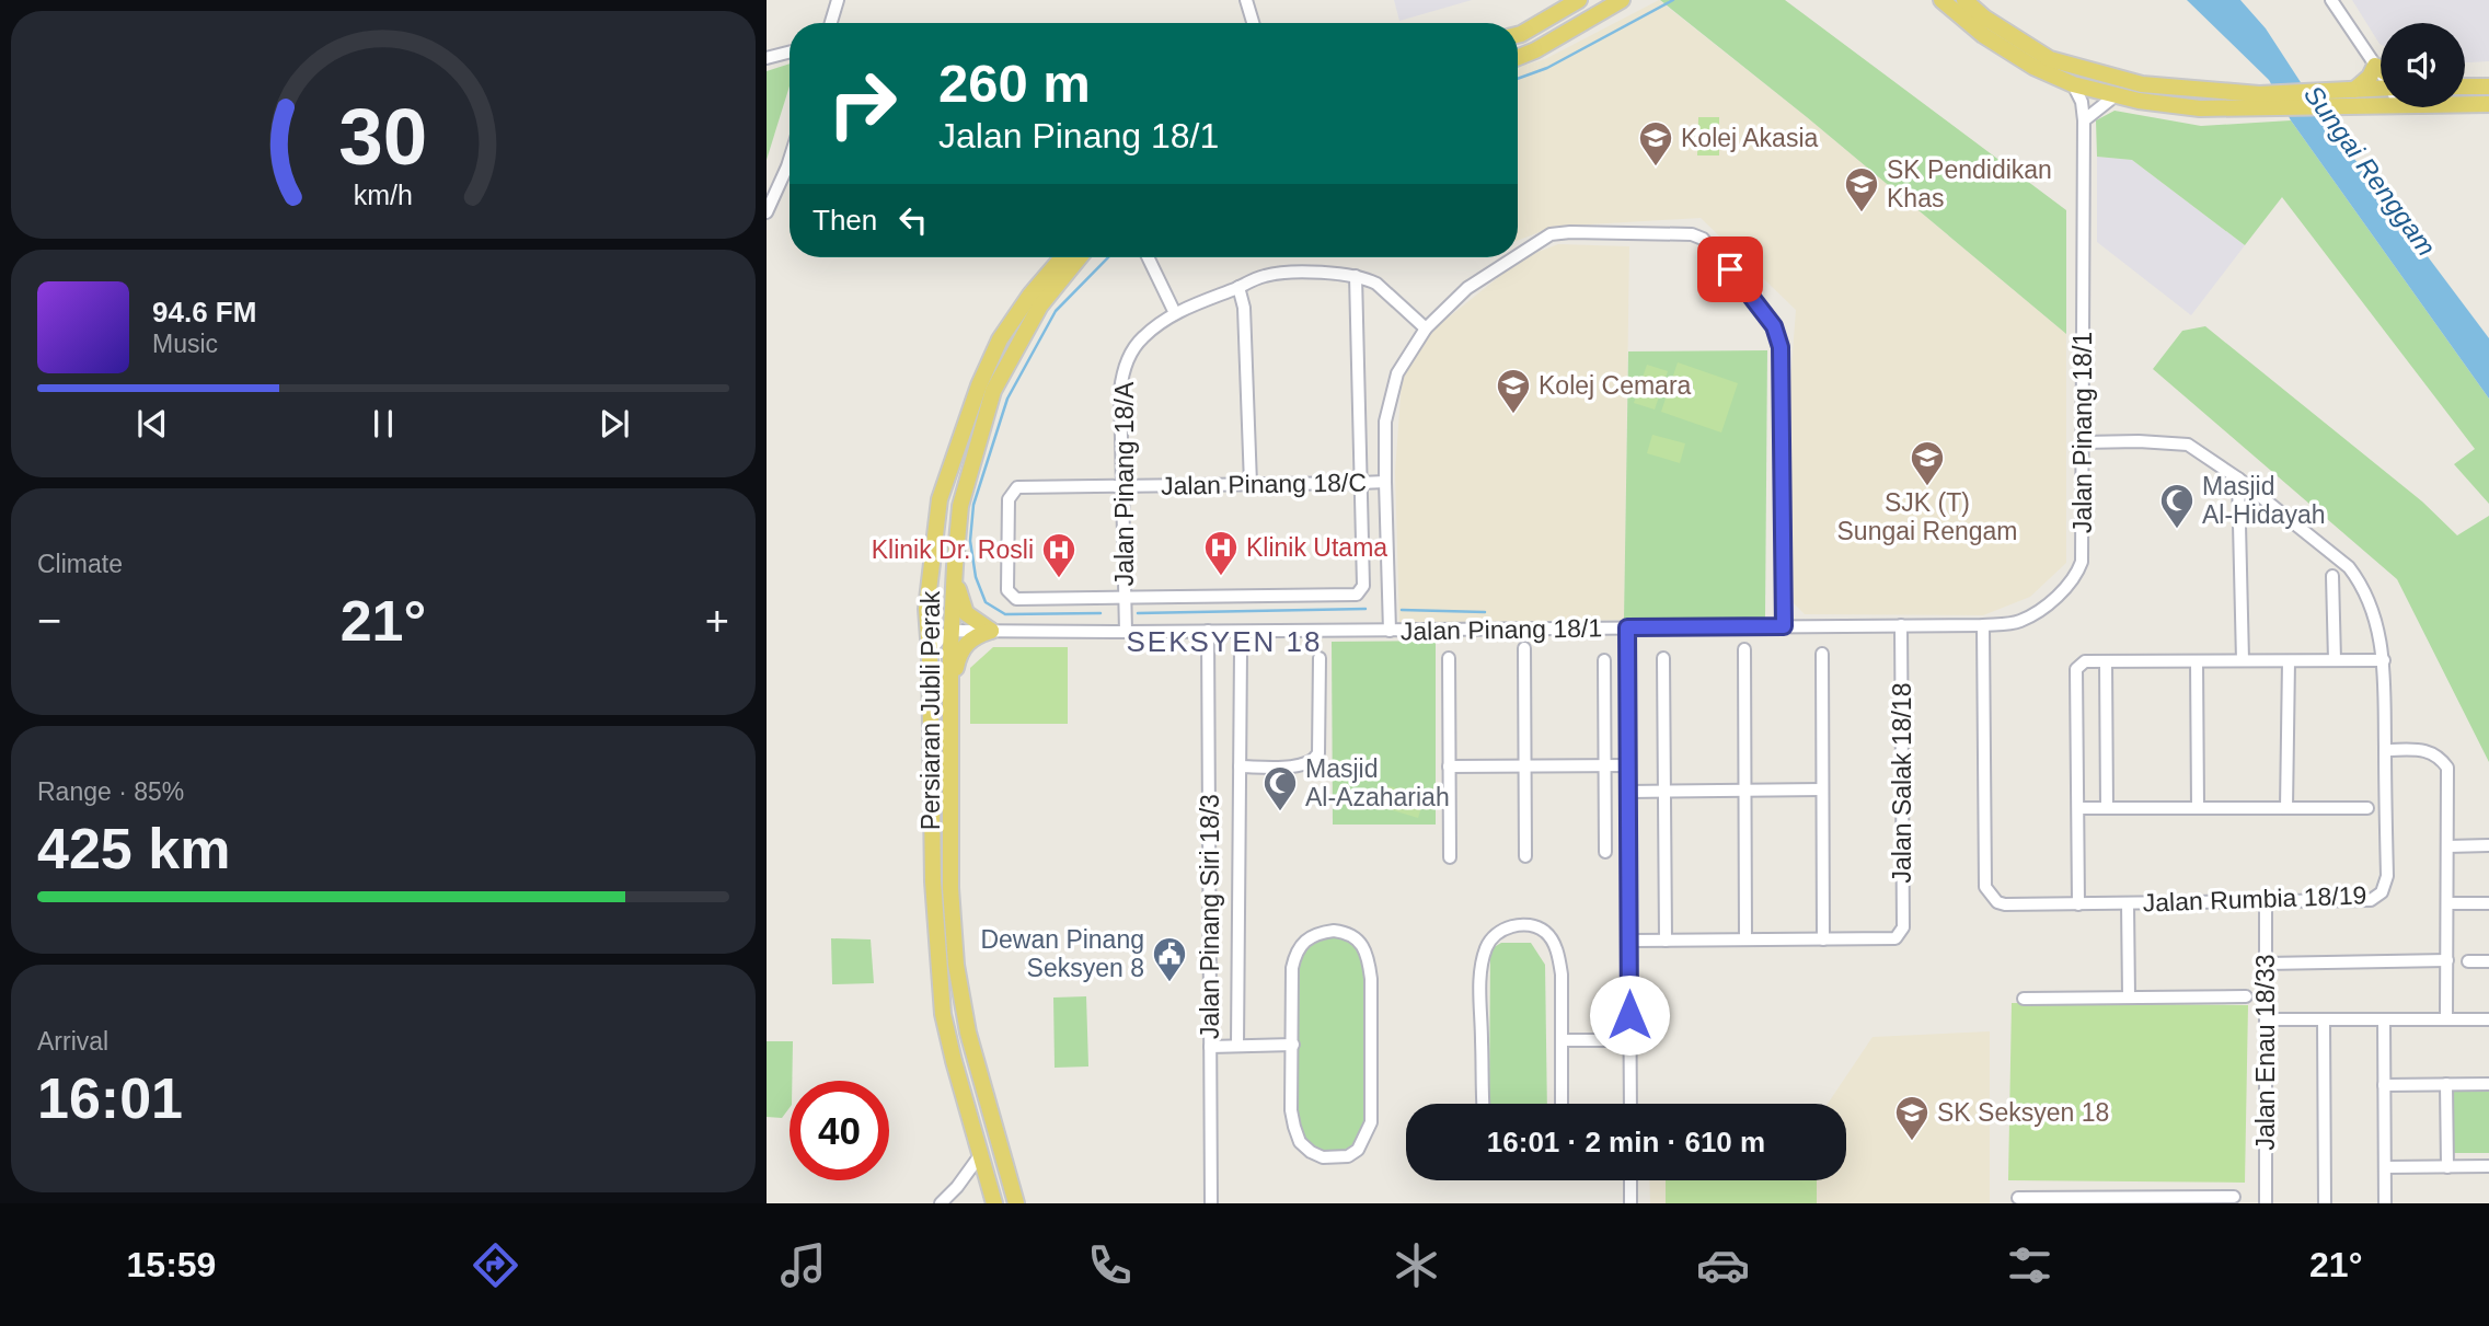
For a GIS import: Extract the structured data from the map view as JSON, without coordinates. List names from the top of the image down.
{
  "streets": {
    "main road": ["Persiaran Jubli Perak"],
    "street": [
      "Jalan Pinang 18/1",
      "Jalan Pinang 18/A",
      "Jalan Pinang 18/C",
      "Jalan Salak 18/18",
      "Jalan Rumbia 18/19",
      "Jalan Pinang Siri 18/3",
      "Jalan Enau 18/33"
    ]
  },
  "crossings": [
    ["Jalan Pinang 18/1", "Jalan Pinang 18/A"],
    ["Jalan Pinang 18/1", "Persiaran Jubli Perak"],
    ["Jalan Pinang 18/1", "Jalan Salak 18/18"],
    ["Jalan Pinang 18/1", "Jalan Rumbia 18/19"],
    ["Jalan Pinang 18/1", "Jalan Pinang Siri 18/3"],
    ["Jalan Pinang 18/A", "Jalan Pinang 18/C"],
    ["Jalan Rumbia 18/19", "Jalan Enau 18/33"]
  ],
  "districts": ["SEKSYEN 18"],
  "water": ["Sungai Renggam"],
  "places": {
    "school or university": [
      "Kolej Akasia",
      "SK Pendidikan Khas",
      "Kolej Cemara",
      "SJK (T) Sungai Rengam",
      "SK Seksyen 18"
    ],
    "mosque": ["Masjid Al-Hidayah", "Masjid Al-Azahariah"],
    "hospital": ["Klinik Utama", "Klinik Dr. Rosli"],
    "public building": ["Dewan Pinang Seksyen 8"]
  },
  "page": {
    "turn": ["260 m", "Jalan Pinang 18/1"],
    "then": "Then",
    "song": ["94.6 FM", "Music"],
    "tile": [
      "Climate",
      ["Range · 85%", "425 km"],
      ["Arrival", "16:01"]
    ],
    "heat": ["−", "21°", "+"],
    "limit": "40",
    "trip": "16:01 · 2 min · 610 m",
    "tabs": ["15:59", "21°"],
    "gauge": ["30", "km/h"]
  }
}
